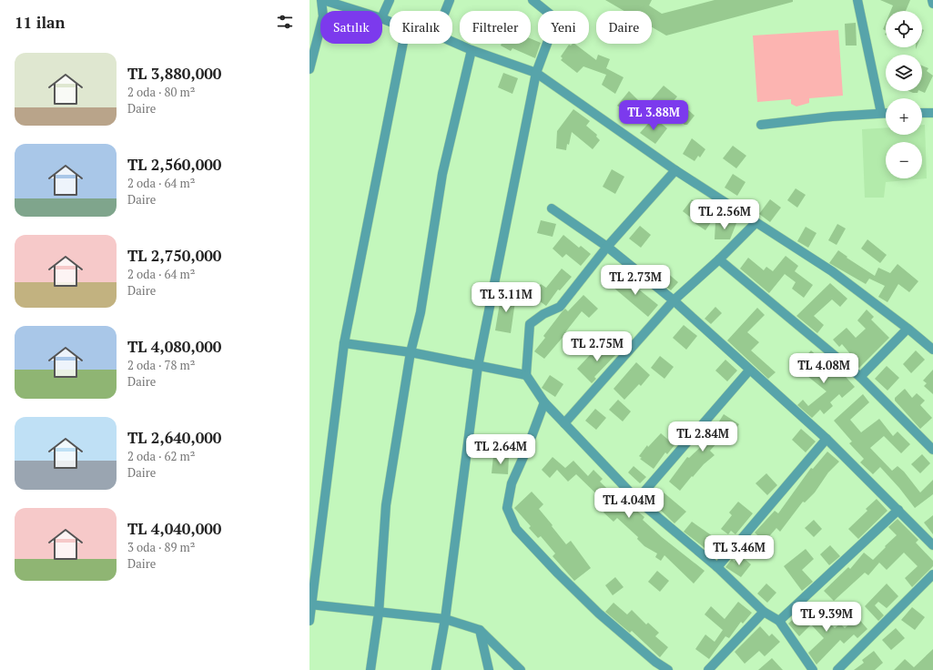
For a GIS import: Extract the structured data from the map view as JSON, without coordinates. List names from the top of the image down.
{
  "page": {
    "heading": "11 ilan",
    "map_buttons": ["+", "−"],
    "chip": [
      "Satılık",
      "Kiralık",
      "Filtreler",
      "Yeni",
      "Daire"
    ],
    "list": [
      {
        "name": "TL 3,880,000",
        "note": "2 oda · 80 m² · Daire"
      },
      {
        "name": "TL 2,560,000",
        "note": "2 oda · 64 m² · Daire"
      },
      {
        "name": "TL 2,750,000",
        "note": "2 oda · 64 m² · Daire"
      },
      {
        "name": "TL 4,080,000",
        "note": "2 oda · 78 m² · Daire"
      },
      {
        "name": "TL 2,640,000",
        "note": "2 oda · 62 m² · Daire"
      },
      {
        "name": "TL 4,040,000",
        "note": "3 oda · 89 m² · Daire"
      }
    ],
    "price": [
      "TL 3.88M",
      "TL 2.56M",
      "TL 2.73M",
      "TL 3.11M",
      "TL 2.75M",
      "TL 4.08M",
      "TL 2.84M",
      "TL 2.64M",
      "TL 4.04M",
      "TL 3.46M",
      "TL 9.39M"
    ]
  }
}
